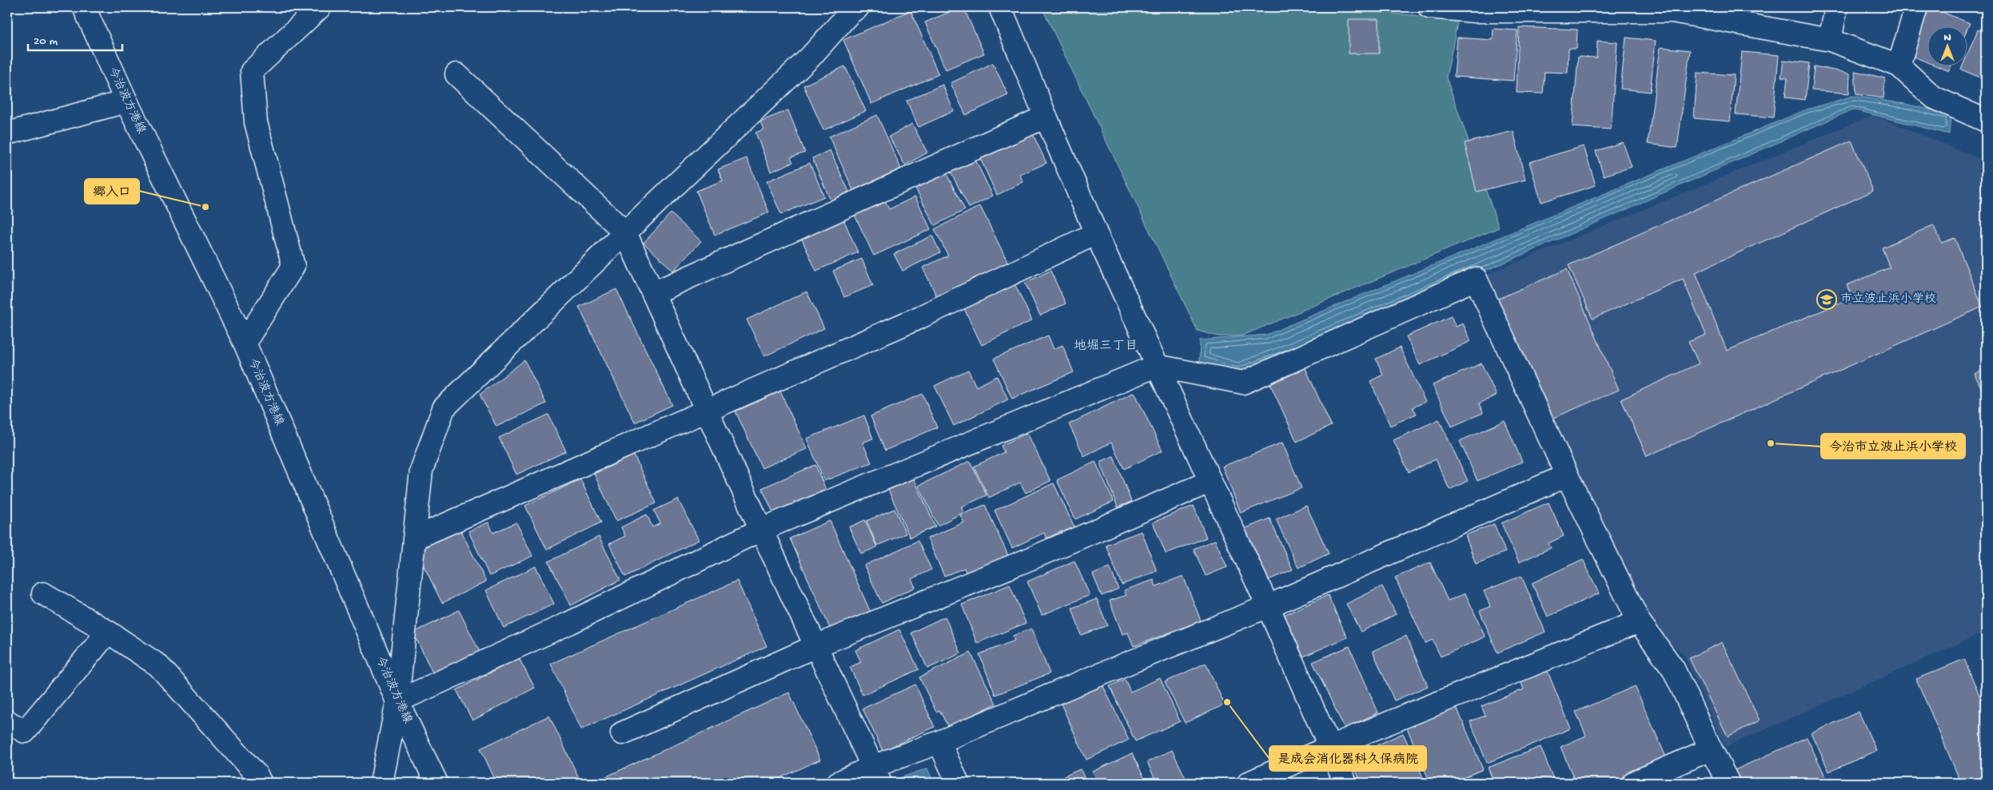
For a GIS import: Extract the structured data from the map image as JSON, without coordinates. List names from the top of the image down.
{
  "streets": {
    "street": ["今治波方港線"]
  },
  "districts": ["地堀三丁目"],
  "places": {
    "other": ["郷入口", "今治市立波止浜小学校", "是成会消化器科久保病院"],
    "school or university": ["市立波止浜小学校"]
  },
  "scale_bar": "20 m",
  "north": "top"
}
